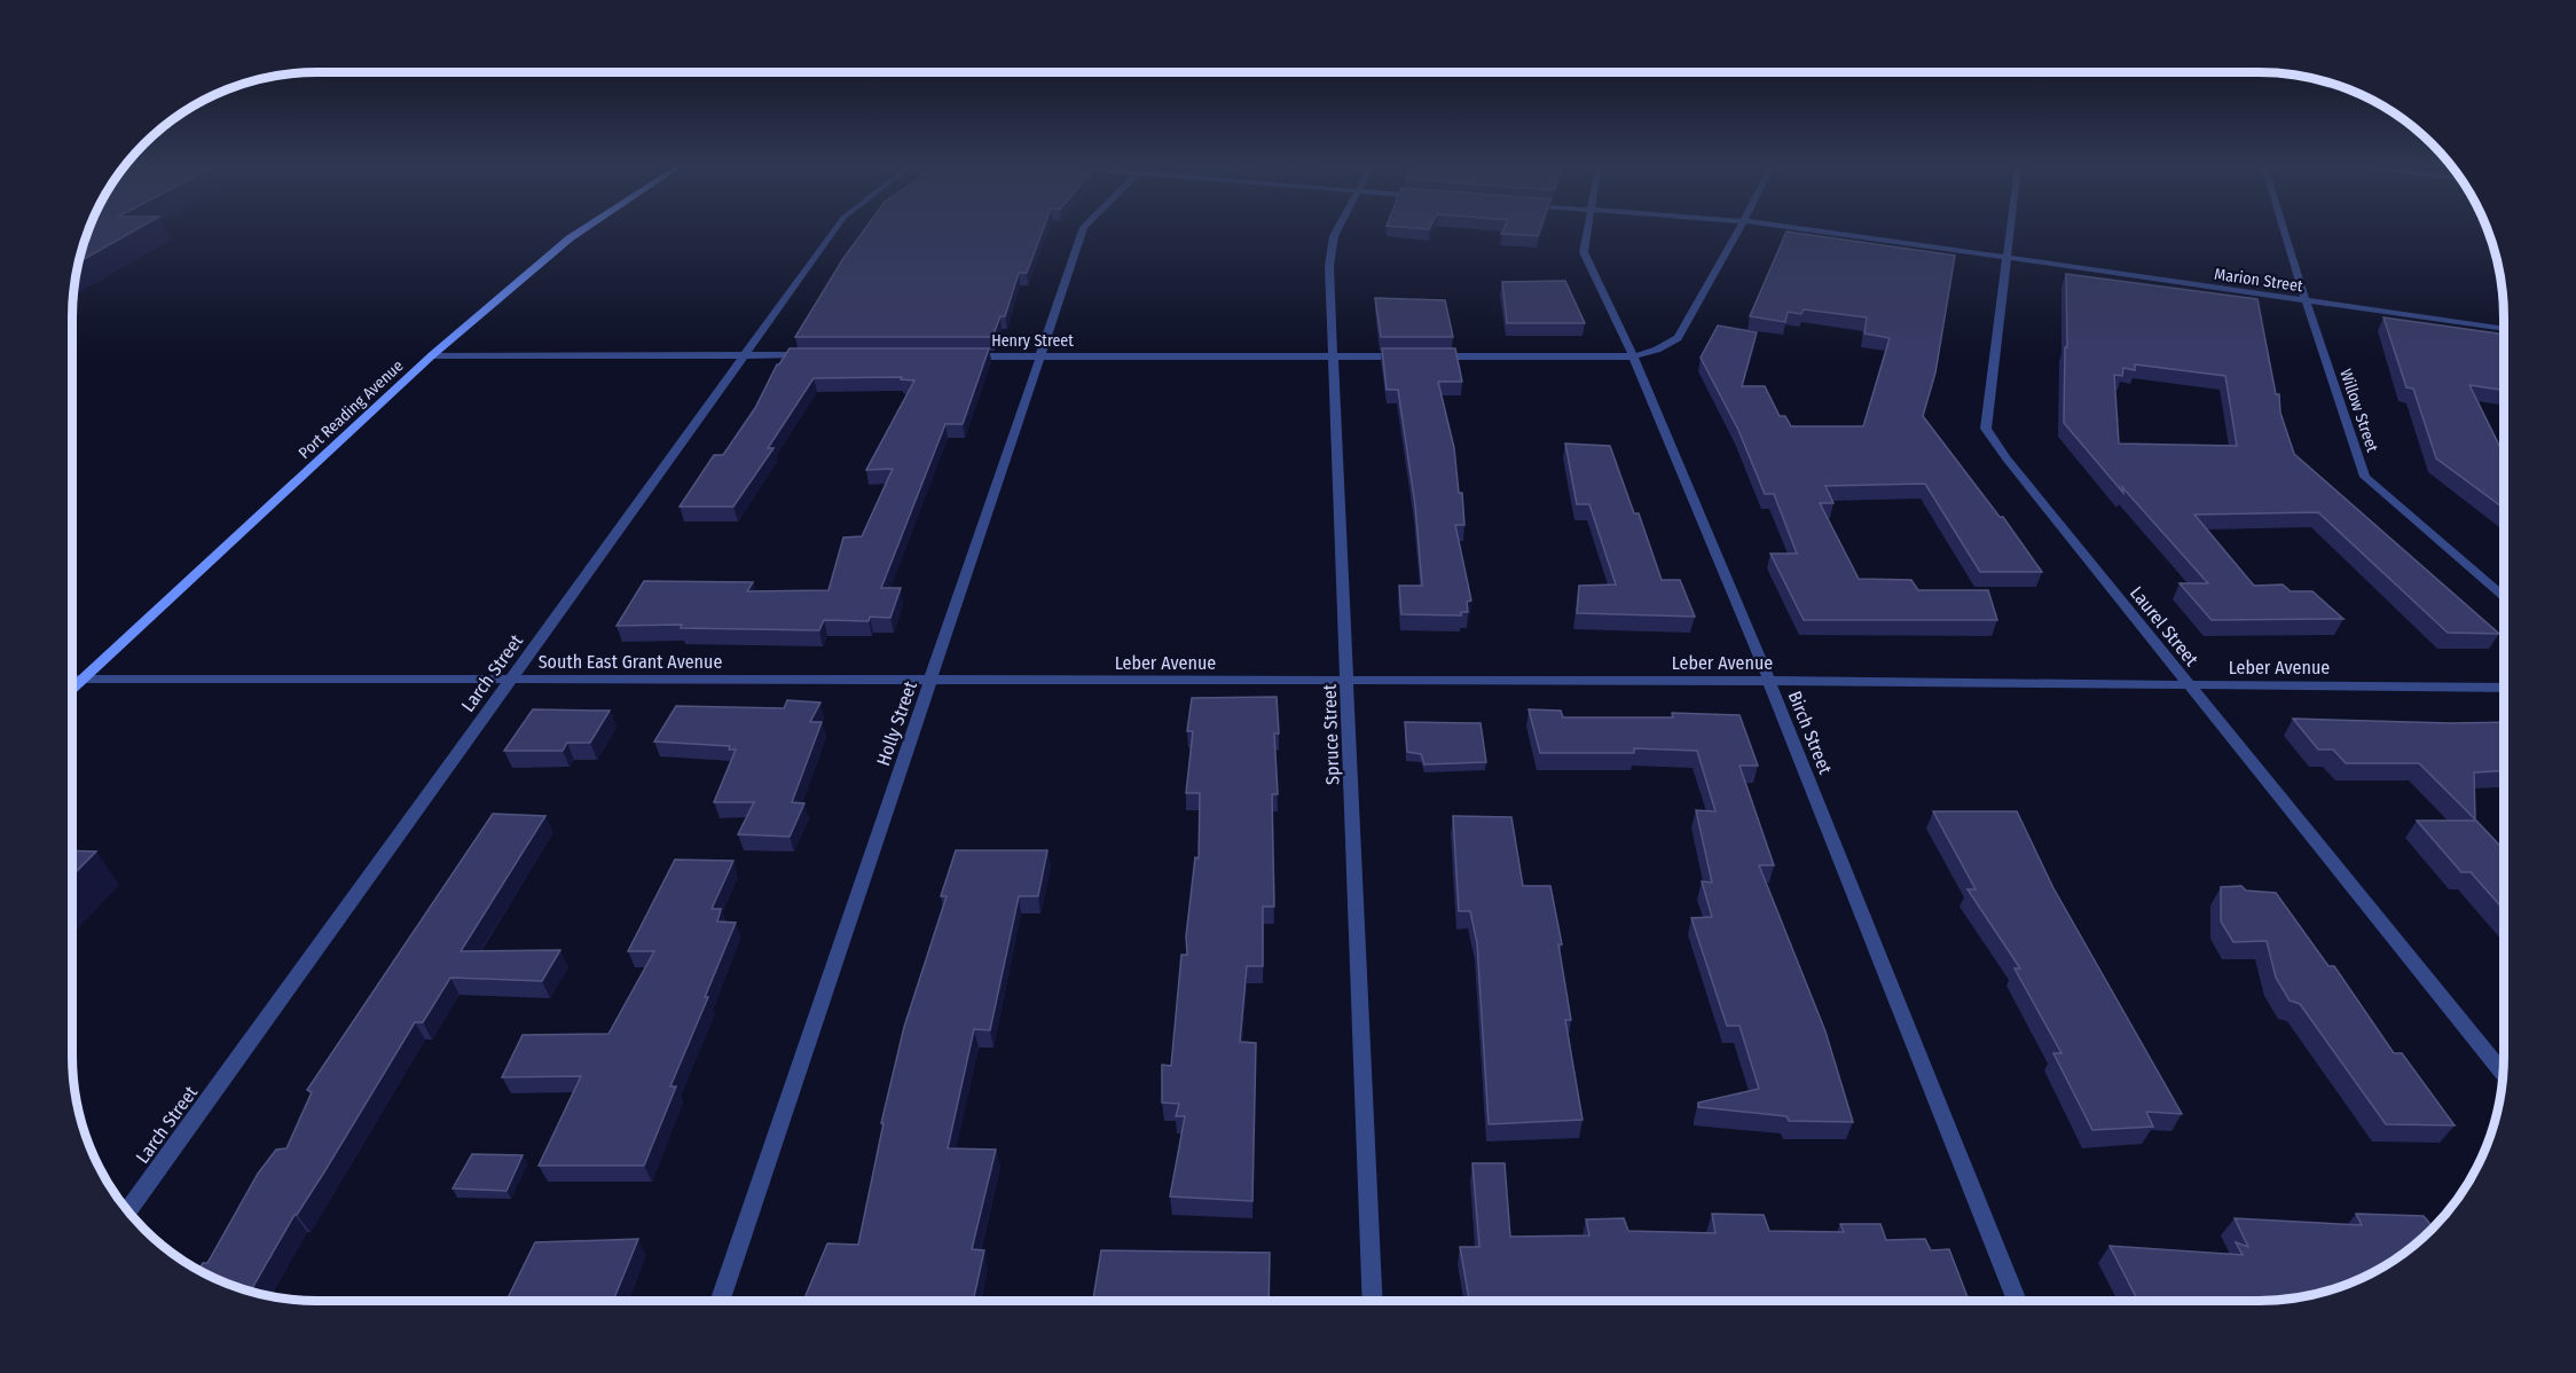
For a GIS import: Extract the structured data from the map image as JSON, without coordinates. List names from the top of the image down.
{
  "streets": {
    "street": [
      "Marion Street",
      "Henry Street",
      "Port Reading Avenue",
      "Willow Street",
      "Laurel Street",
      "South East Grant Avenue",
      "Leber Avenue",
      "Larch Street",
      "Holly Street",
      "Birch Street",
      "Spruce Street"
    ]
  },
  "crossings": [
    ["Marion Street", "Willow Street"],
    ["Marion Street", "Laurel Street"],
    ["Henry Street", "Holly Street"],
    ["Henry Street", "Spruce Street"],
    ["Port Reading Avenue", "South East Grant Avenue"],
    ["Laurel Street", "Leber Avenue"],
    ["South East Grant Avenue", "Leber Avenue"],
    ["South East Grant Avenue", "Larch Street"],
    ["South East Grant Avenue", "Holly Street"],
    ["Leber Avenue", "Holly Street"],
    ["Leber Avenue", "Birch Street"],
    ["Leber Avenue", "Spruce Street"]
  ]
}
